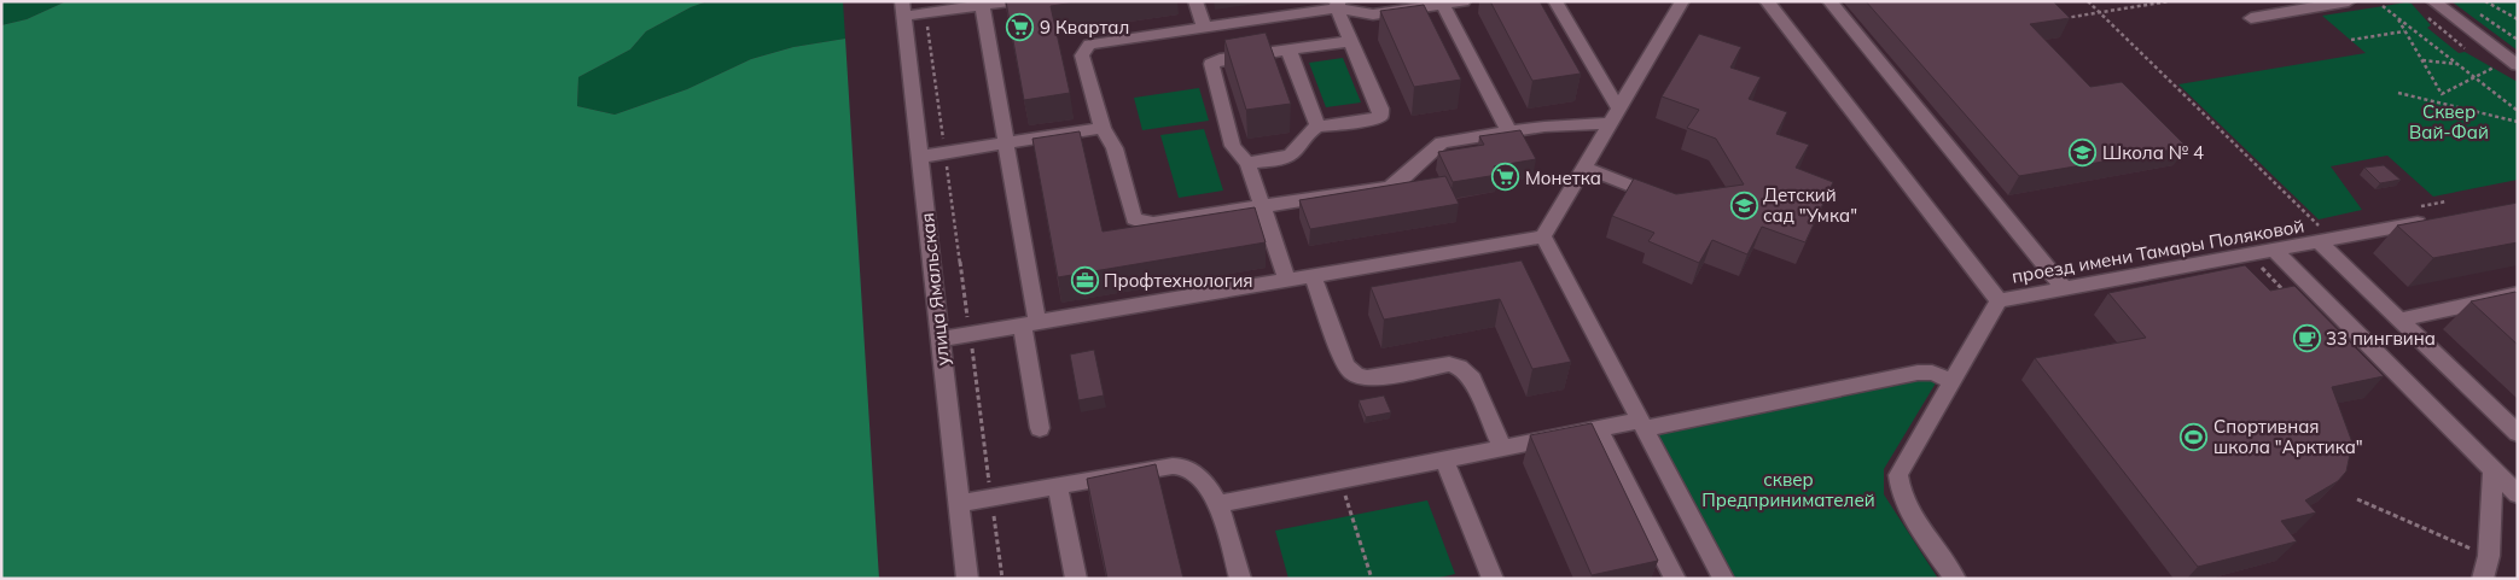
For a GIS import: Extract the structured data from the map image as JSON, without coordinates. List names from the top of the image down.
{
  "streets": {
    "street": ["проезд имени Тамары Поляковой", "улица Ямальская"]
  },
  "parks": ["Сквер Вай-Фай", "сквер Предпринимателей"],
  "places": {
    "supermarket": ["9 Квартал", "Монетка"],
    "school or university": ["Школа № 4", "Детский сад \"Умка\""],
    "office": ["Профтехнология"],
    "cafe": ["33 пингвина"],
    "sports": ["Спортивная школа \"Арктика\""]
  }
}
